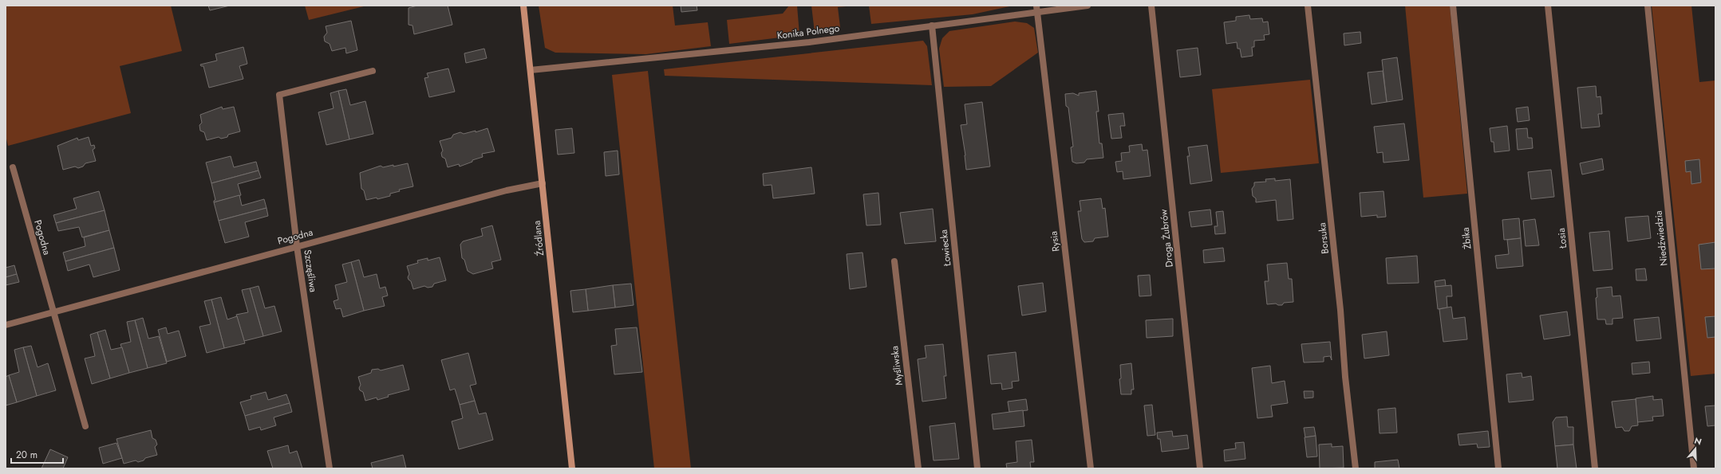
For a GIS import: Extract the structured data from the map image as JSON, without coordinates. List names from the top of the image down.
{
  "streets": {
    "main road": ["Źródlana"],
    "street": [
      "Konika Polnego",
      "Pogodna",
      "Droga Żubrów",
      "Borsuka",
      "Żbika",
      "Łosia",
      "Niedźwiedzia",
      "Rysia",
      "Łowiecka",
      "Szczęśliwa",
      "Myśliwska"
    ]
  },
  "crossings": [
    ["Konika Polnego", "Źródlana"],
    ["Konika Polnego", "Rysia"],
    ["Konika Polnego", "Łowiecka"],
    ["Pogodna", "Źródlana"],
    ["Pogodna", "Szczęśliwa"]
  ],
  "scale_bar": "20 m",
  "north": "top"
}
